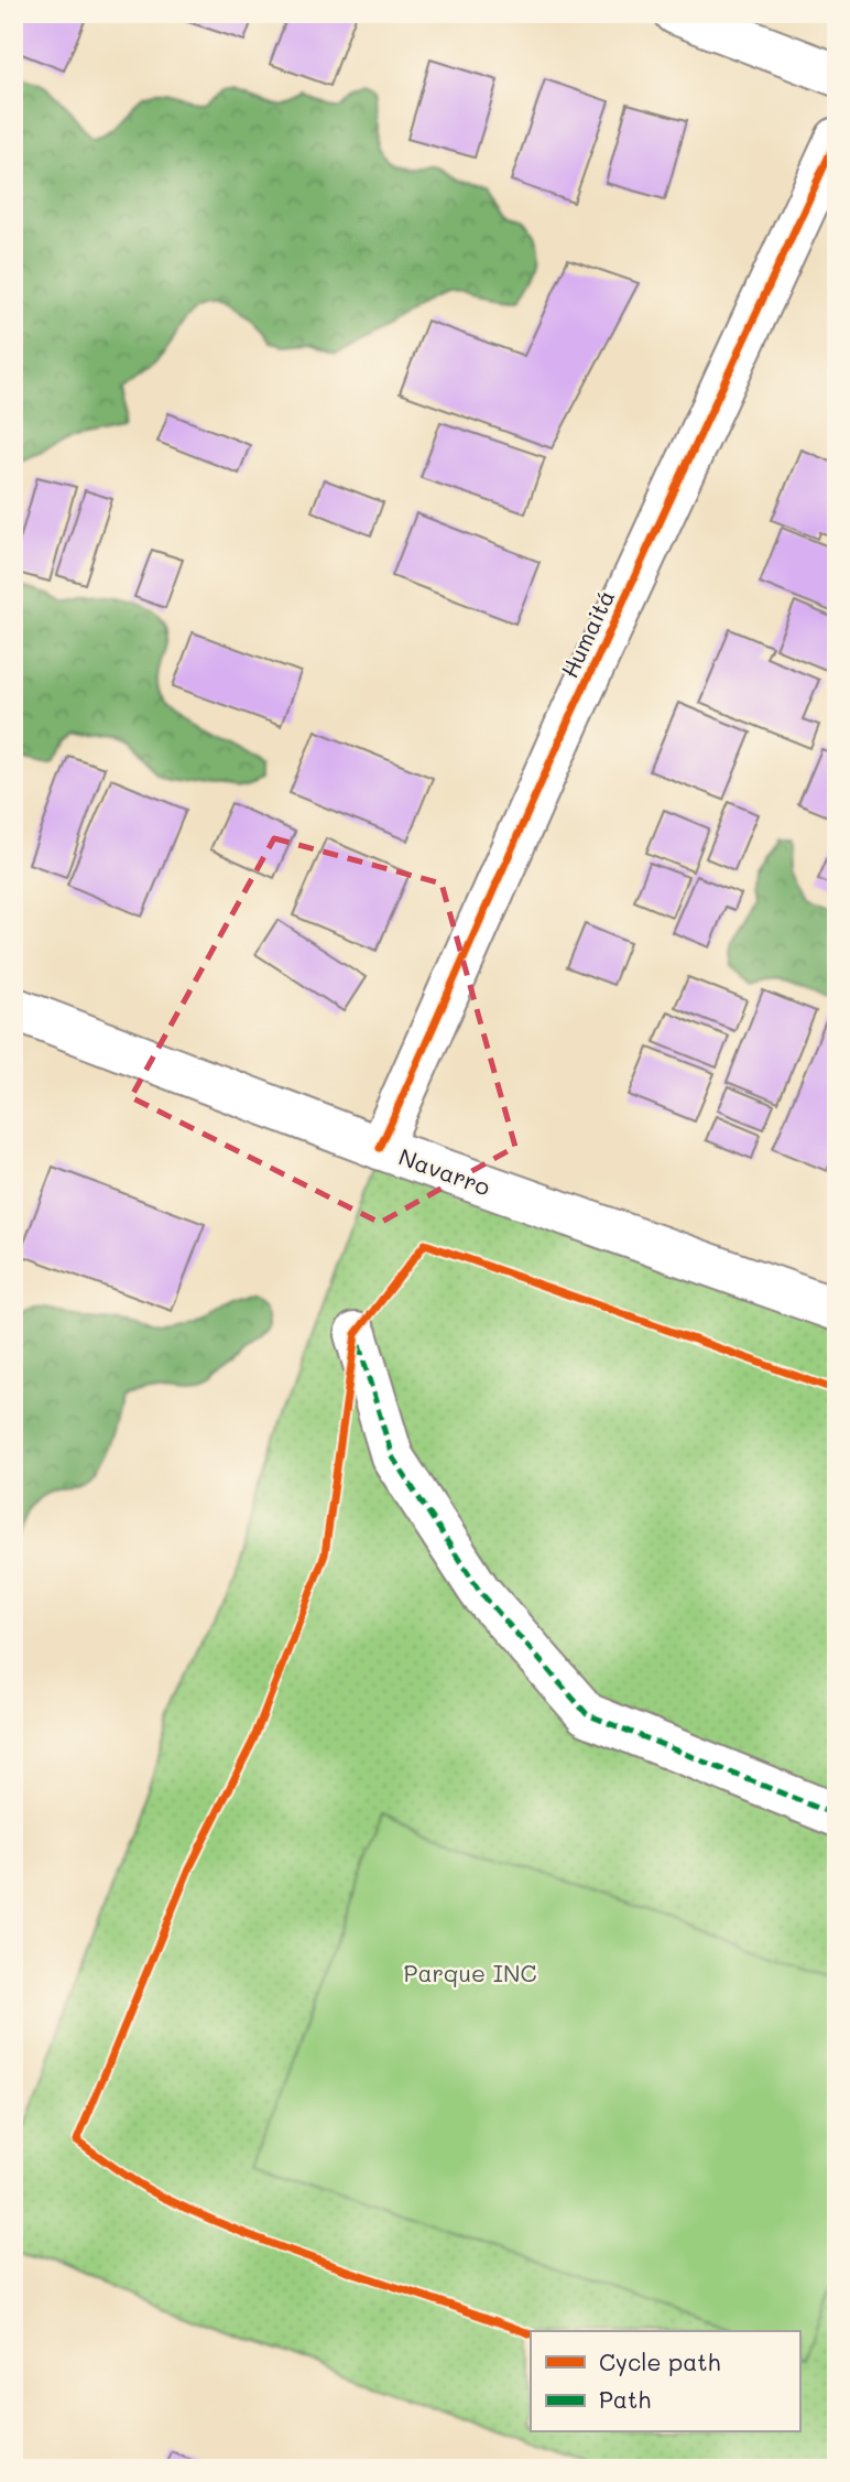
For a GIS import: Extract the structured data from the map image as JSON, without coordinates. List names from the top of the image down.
{
  "streets": {
    "street": ["Humaitá", "Navarro"]
  },
  "crossings": [
    ["Humaitá", "Navarro"]
  ],
  "parks": ["Parque INC"],
  "legend": ["Cycle path", "Path"]
}
